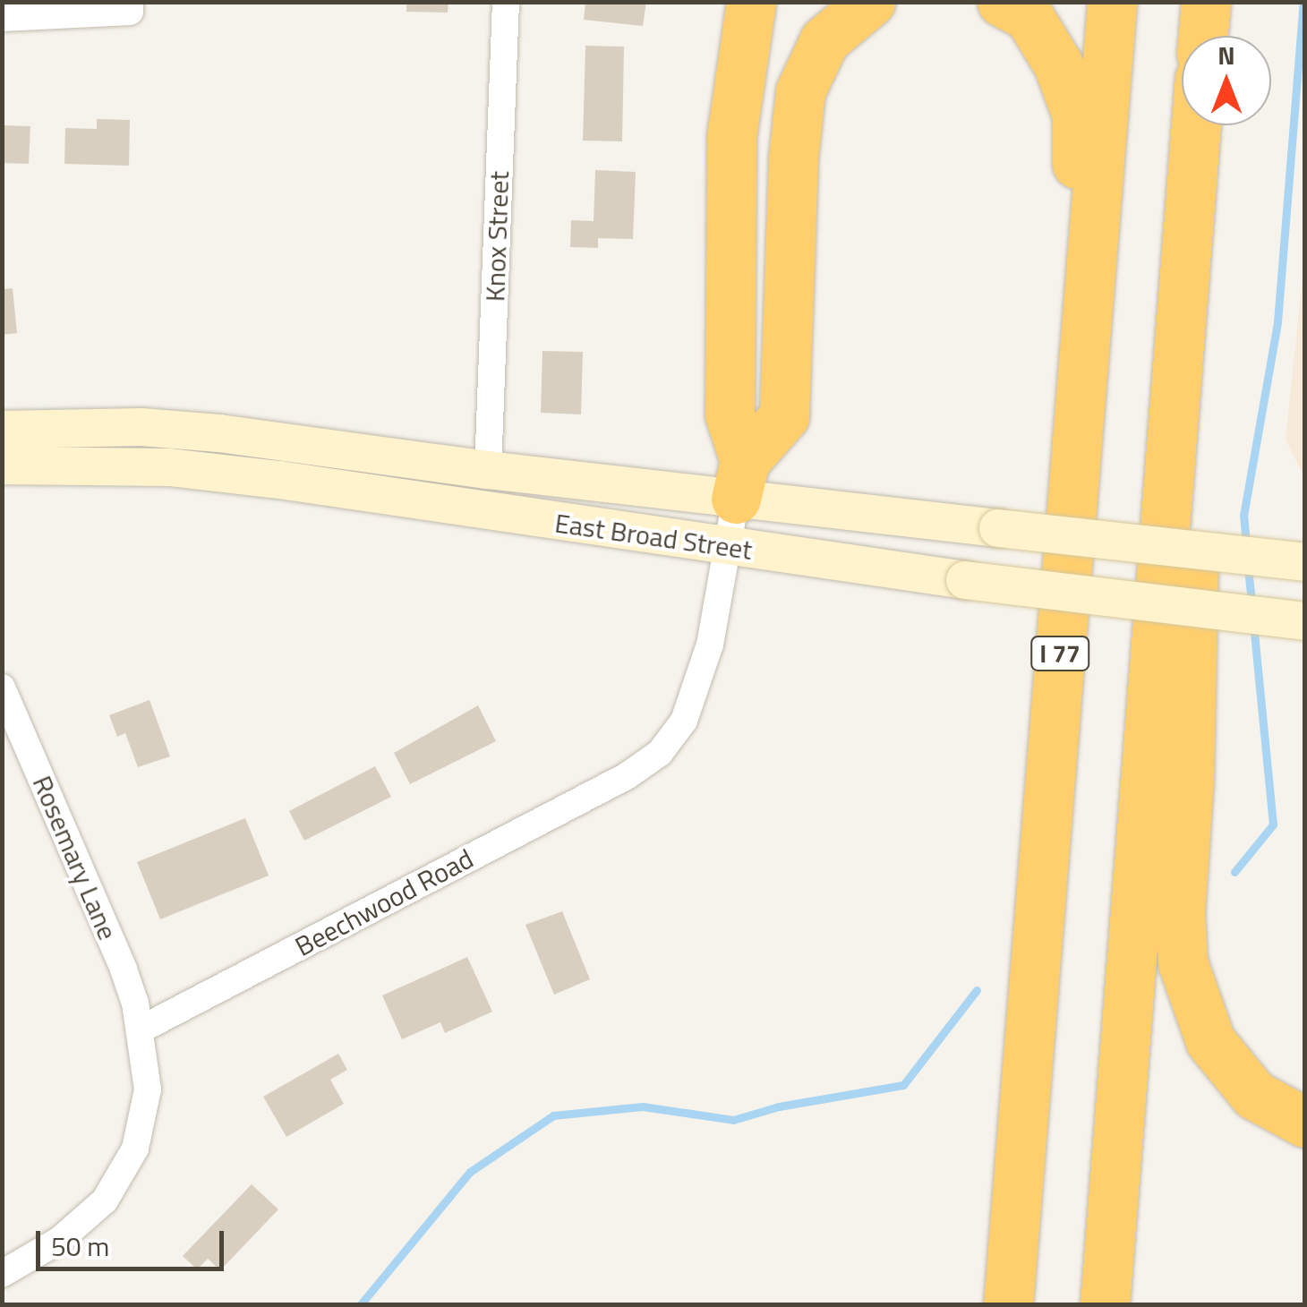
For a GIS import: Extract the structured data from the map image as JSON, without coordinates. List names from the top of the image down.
{
  "streets": {
    "highway": ["I 77"],
    "main road": ["East Broad Street"],
    "street": ["Knox Street", "Rosemary Lane", "Beechwood Road"]
  },
  "crossings": [
    ["Knox Street", "East Broad Street"],
    ["East Broad Street", "Beechwood Road"],
    ["Rosemary Lane", "Beechwood Road"]
  ],
  "scale_bar": "50 m",
  "north": "top"
}
